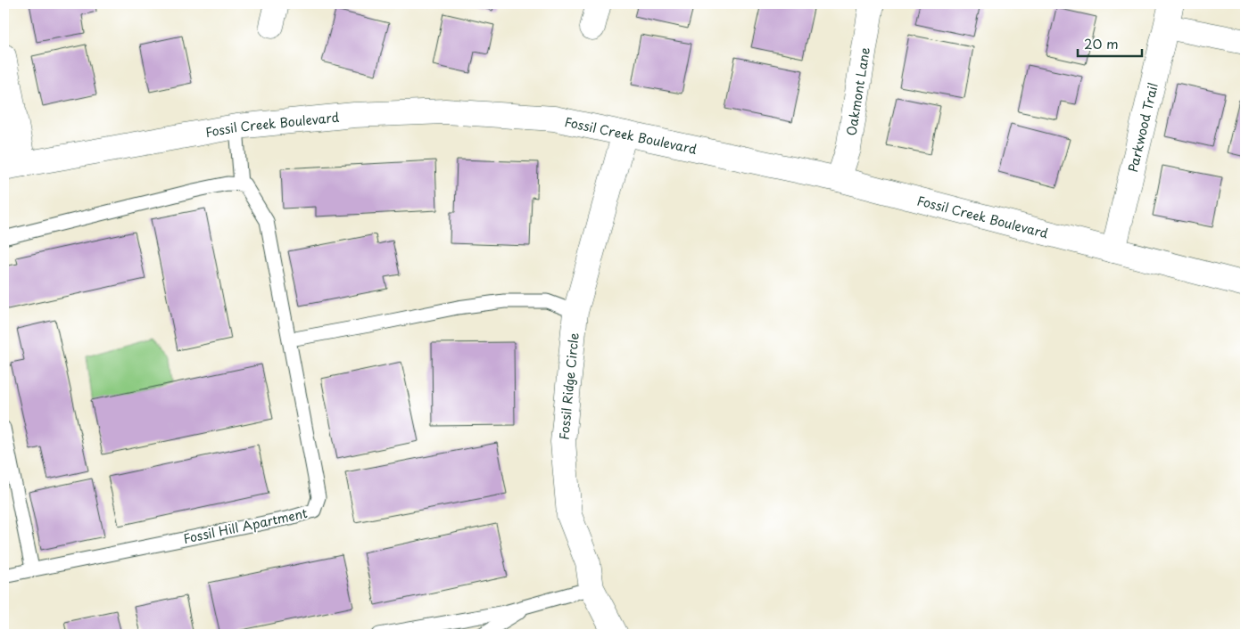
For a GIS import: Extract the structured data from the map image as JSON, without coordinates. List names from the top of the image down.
{
  "streets": {
    "main road": [
      "Oakmont Lane",
      "Fossil Creek Boulevard",
      "Parkwood Trail",
      "Fossil Ridge Circle"
    ],
    "lane": ["Fossil Hill Apartment"]
  },
  "crossings": [
    ["Oakmont Lane", "Fossil Creek Boulevard"],
    ["Fossil Creek Boulevard", "Parkwood Trail"],
    ["Fossil Creek Boulevard", "Fossil Ridge Circle"]
  ],
  "scale_bar": "20 m"
}
